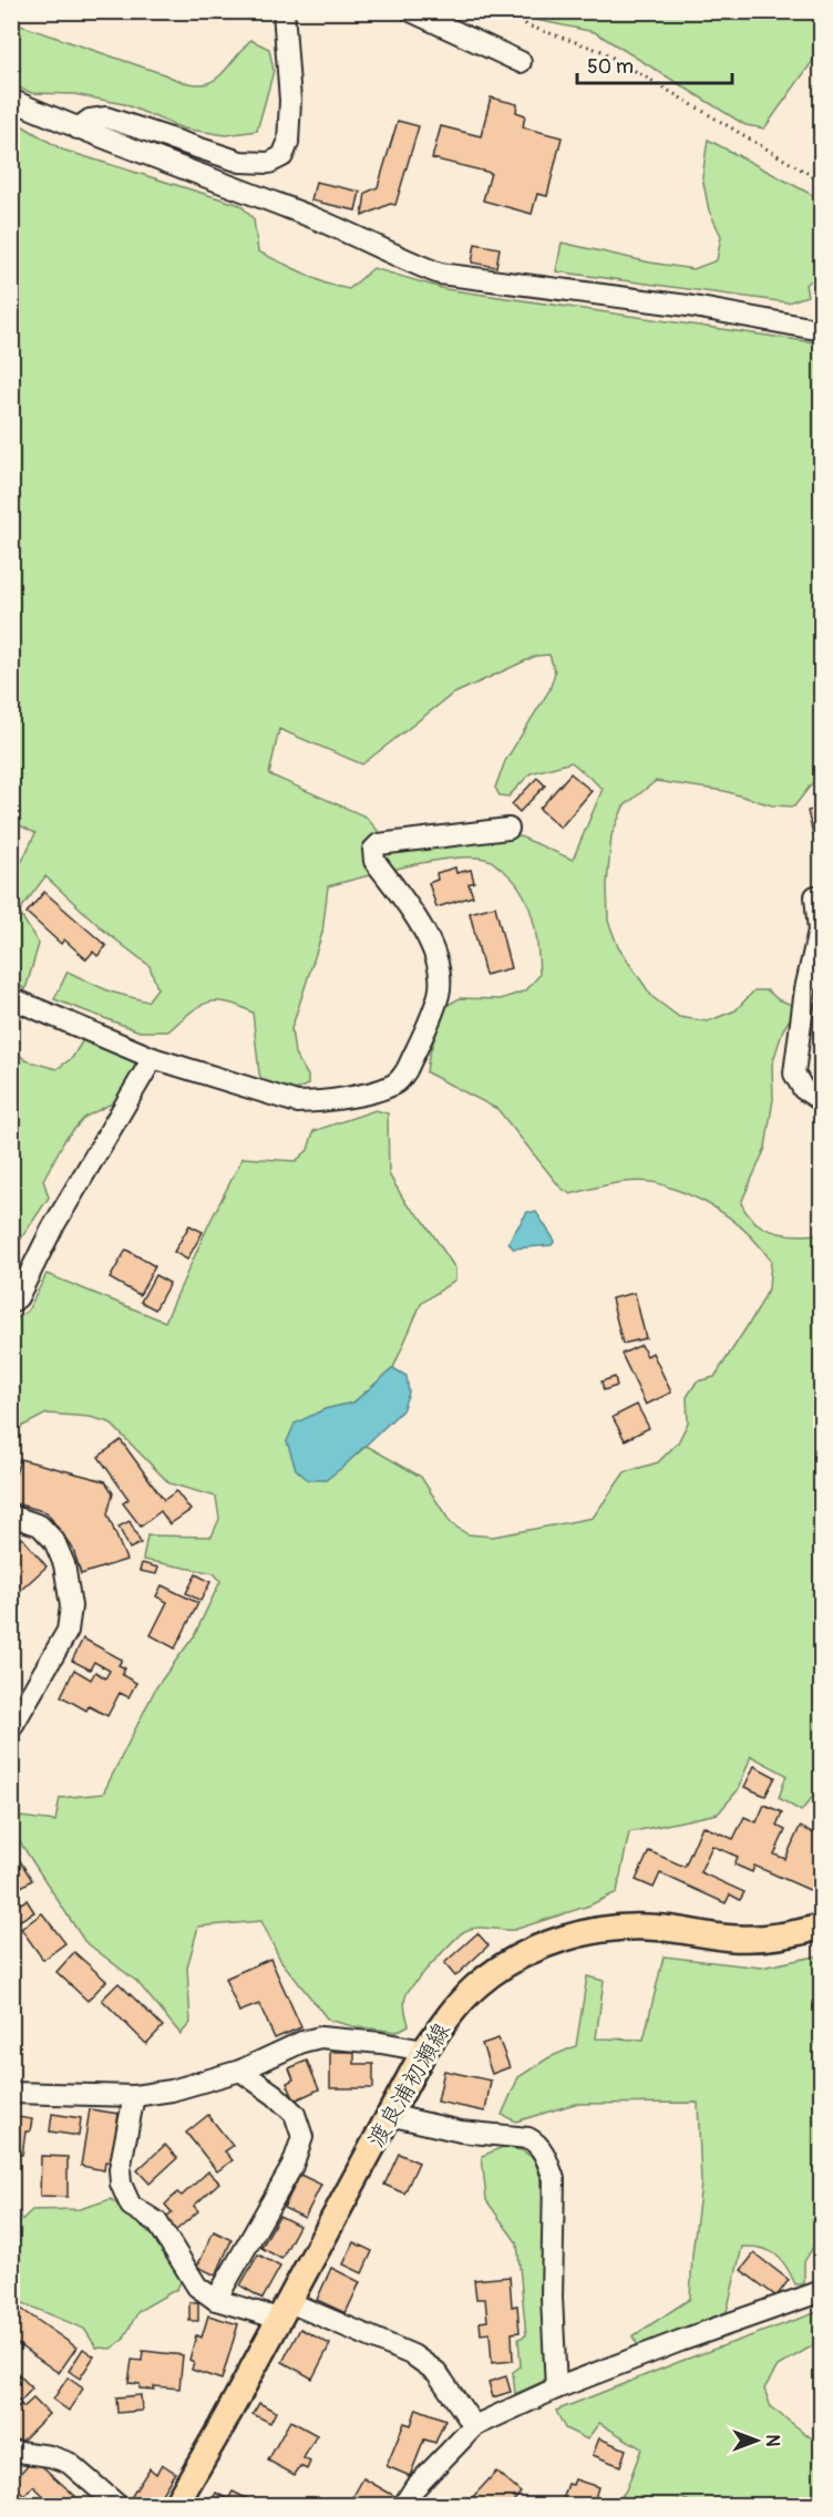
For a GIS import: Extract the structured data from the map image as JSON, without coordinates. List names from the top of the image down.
{
  "streets": {
    "main road": ["渡良浦初瀬線"]
  },
  "scale_bar": "50 m",
  "north": "right"
}
